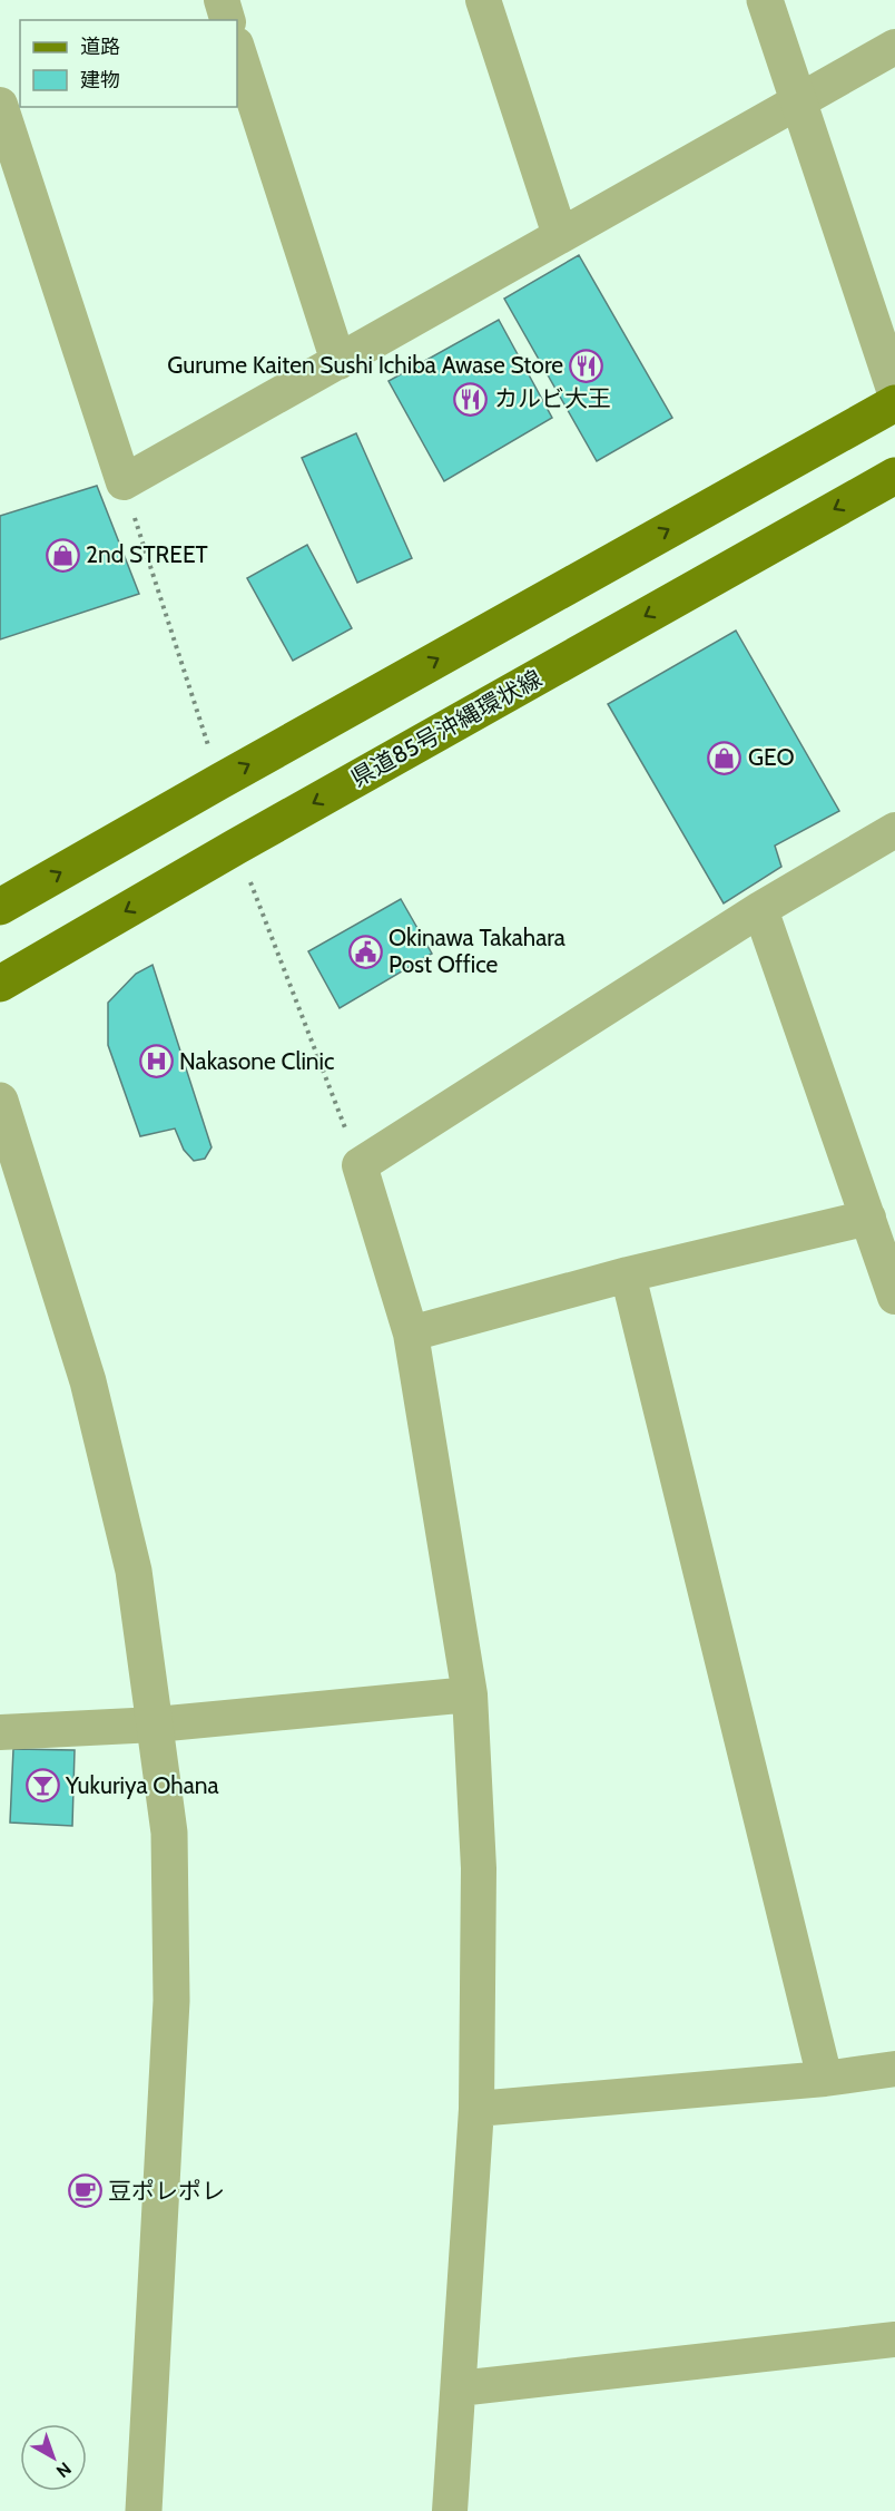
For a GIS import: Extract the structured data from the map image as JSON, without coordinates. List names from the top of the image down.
{
  "streets": {
    "main road": ["県道85号沖縄環状線"]
  },
  "places": {
    "restaurant": ["Gurume Kaiten Sushi Ichiba Awase Store", "カルビ大王"],
    "shop": ["2nd STREET", "GEO"],
    "public building": ["Okinawa Takahara Post Office"],
    "hospital": ["Nakasone Clinic"],
    "bar": ["Yukuriya Ohana"],
    "cafe": ["豆ポレポレ"]
  },
  "legend": ["道路", "建物"],
  "north": "bottom right"
}
